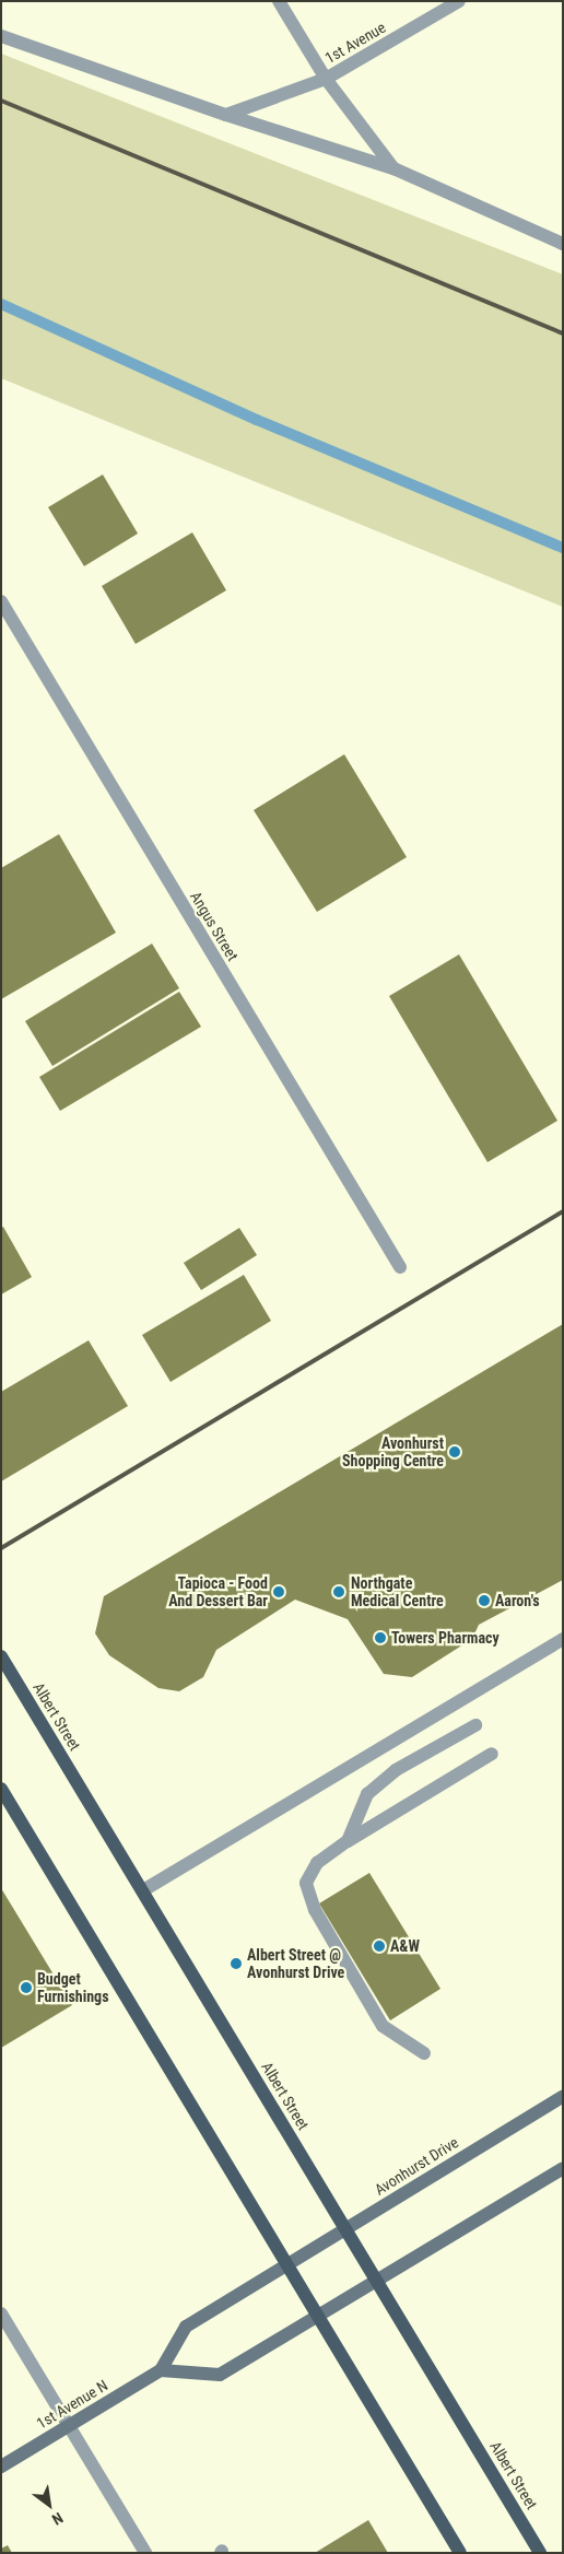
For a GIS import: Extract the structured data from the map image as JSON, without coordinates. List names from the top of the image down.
{
  "streets": {
    "main road": ["Albert Street"],
    "street": [
      "1st Avenue",
      "Angus Street",
      "Avonhurst Drive",
      "1st Avenue N"
    ]
  },
  "crossings": [
    ["Albert Street", "Avonhurst Drive"],
    ["Avonhurst Drive", "1st Avenue N"]
  ],
  "places": [
    "Avonhurst Shopping Centre",
    "Tapioca - Food And Dessert Bar",
    "Northgate Medical Centre",
    "Aaron's",
    "Towers Pharmacy",
    "A&W",
    "Albert Street @ Avonhurst Drive",
    "Budget Furnishings"
  ],
  "north": "bottom right"
}
